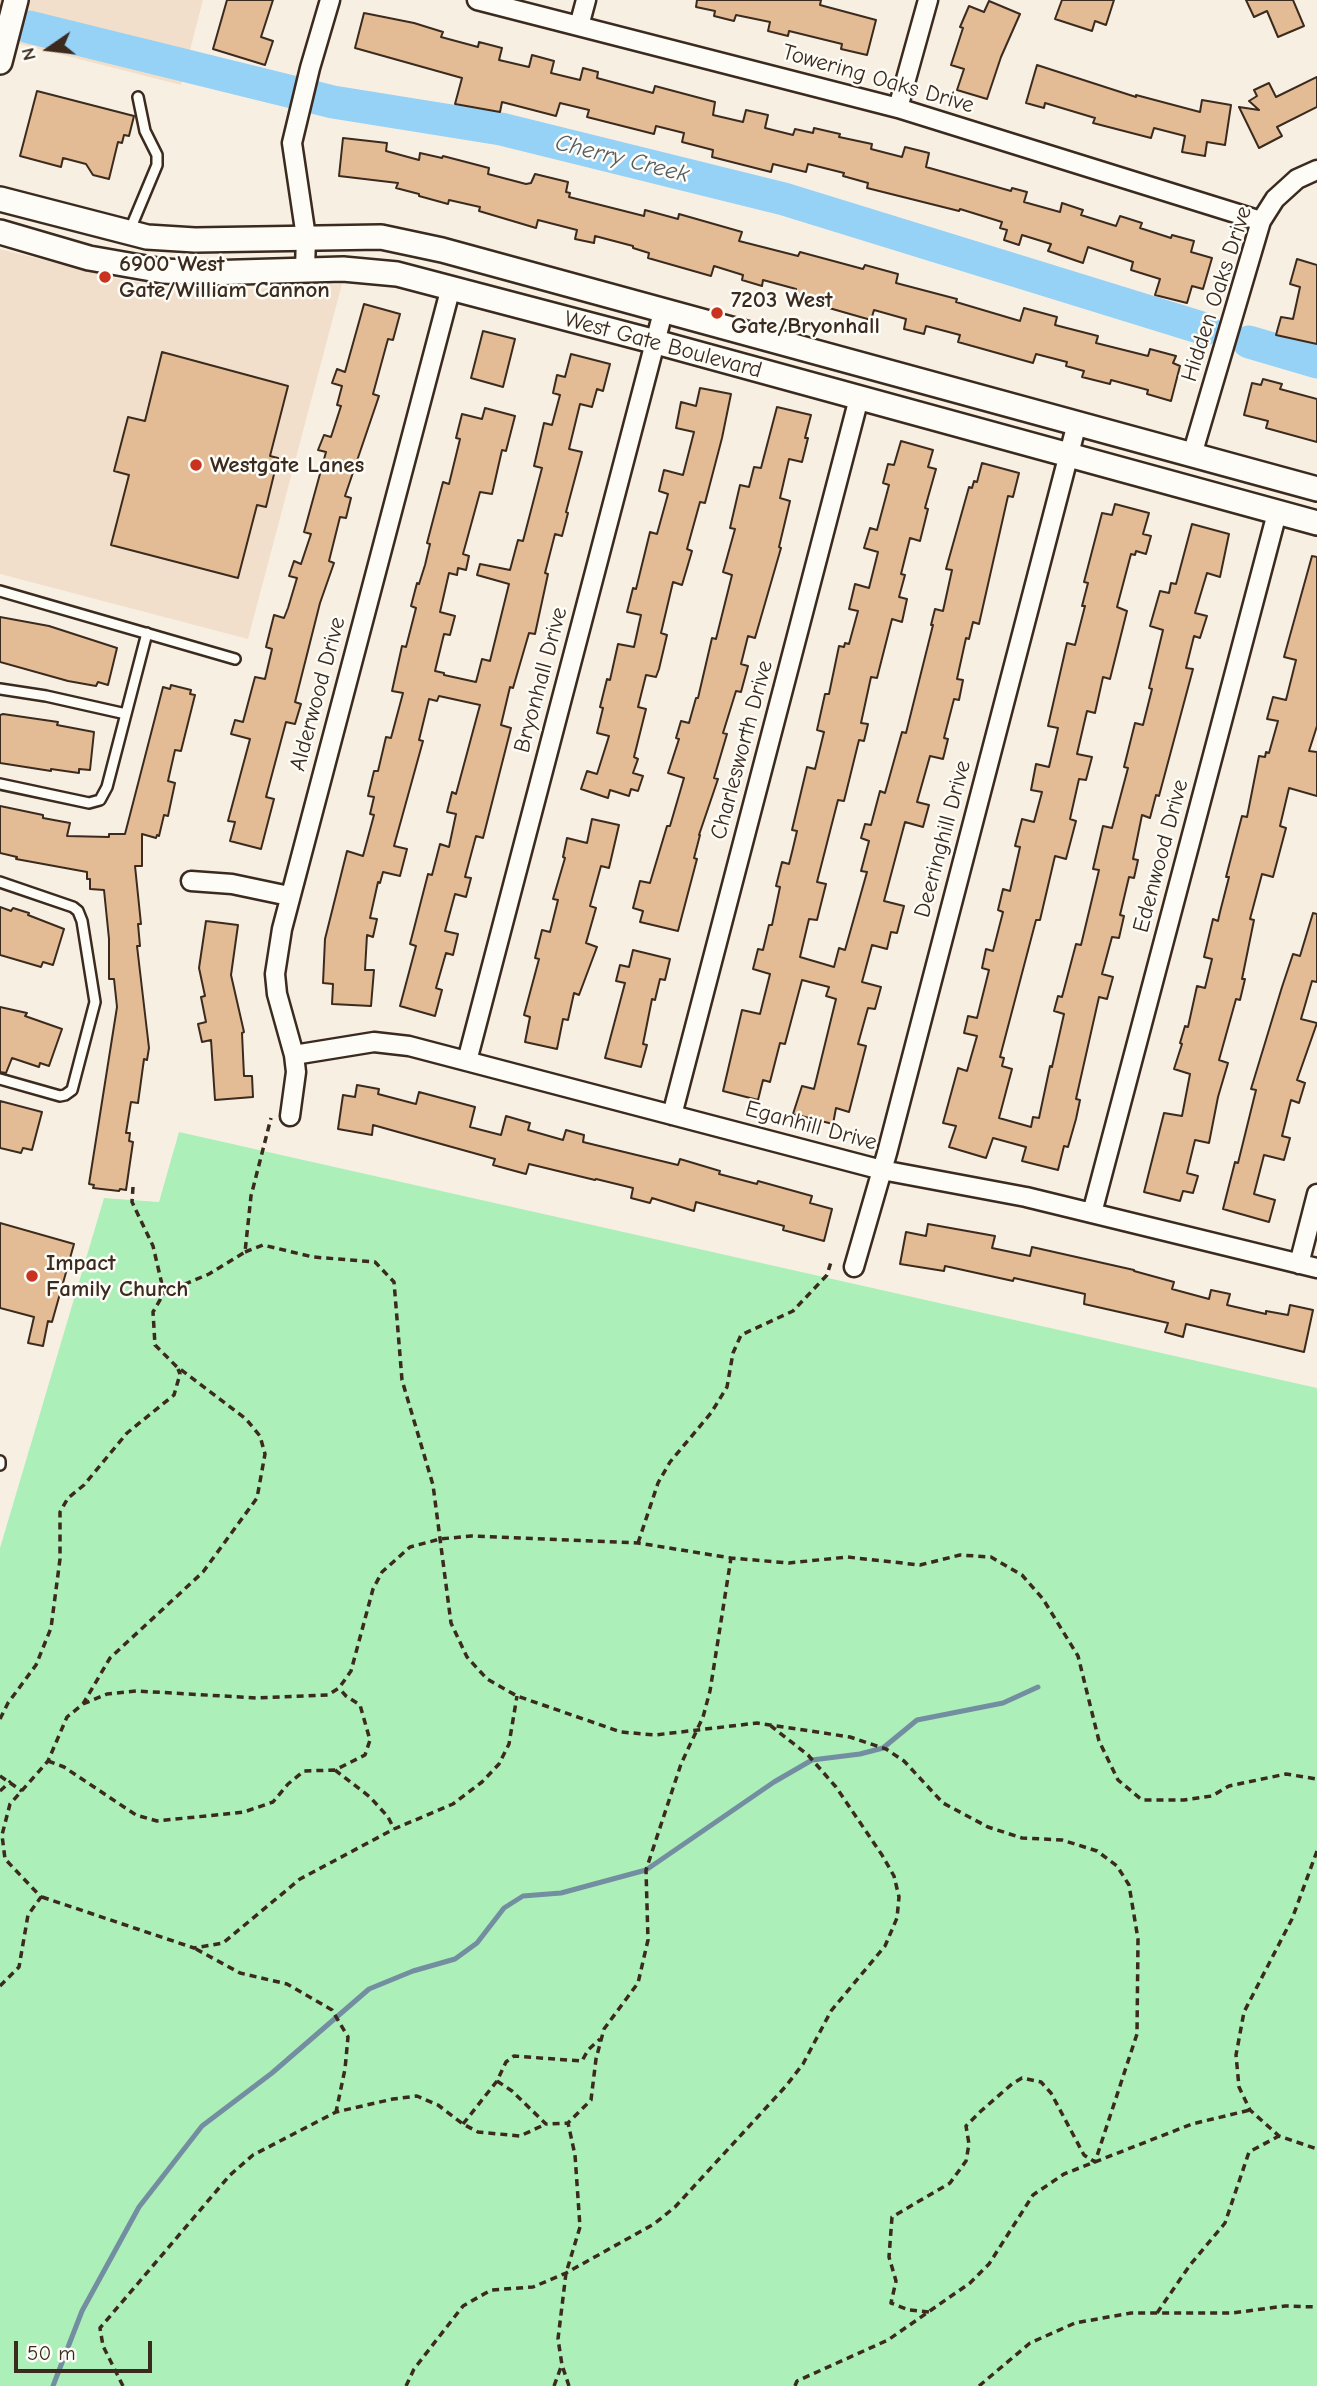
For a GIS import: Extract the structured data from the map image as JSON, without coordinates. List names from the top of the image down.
{
  "streets": {
    "main road": ["West Gate Boulevard"],
    "street": [
      "Towering Oaks Drive",
      "Hidden Oaks Drive",
      "Bryonhall Drive",
      "Alderwood Drive",
      "Charlesworth Drive",
      "Deeringhill Drive",
      "Edenwood Drive",
      "Eganhill Drive"
    ]
  },
  "crossings": [
    ["Towering Oaks Drive", "Hidden Oaks Drive"],
    ["Hidden Oaks Drive", "West Gate Boulevard"],
    ["West Gate Boulevard", "Bryonhall Drive"],
    ["West Gate Boulevard", "Alderwood Drive"],
    ["West Gate Boulevard", "Charlesworth Drive"],
    ["West Gate Boulevard", "Deeringhill Drive"],
    ["West Gate Boulevard", "Edenwood Drive"],
    ["Bryonhall Drive", "Eganhill Drive"],
    ["Alderwood Drive", "Eganhill Drive"],
    ["Charlesworth Drive", "Eganhill Drive"],
    ["Deeringhill Drive", "Eganhill Drive"],
    ["Edenwood Drive", "Eganhill Drive"]
  ],
  "water": ["Cherry Creek"],
  "places": [
    "6900 West Gate/William Cannon",
    "7203 West Gate/Bryonhall",
    "Westgate Lanes",
    "Impact Family Church"
  ],
  "scale_bar": "50 m",
  "north": "left"
}
